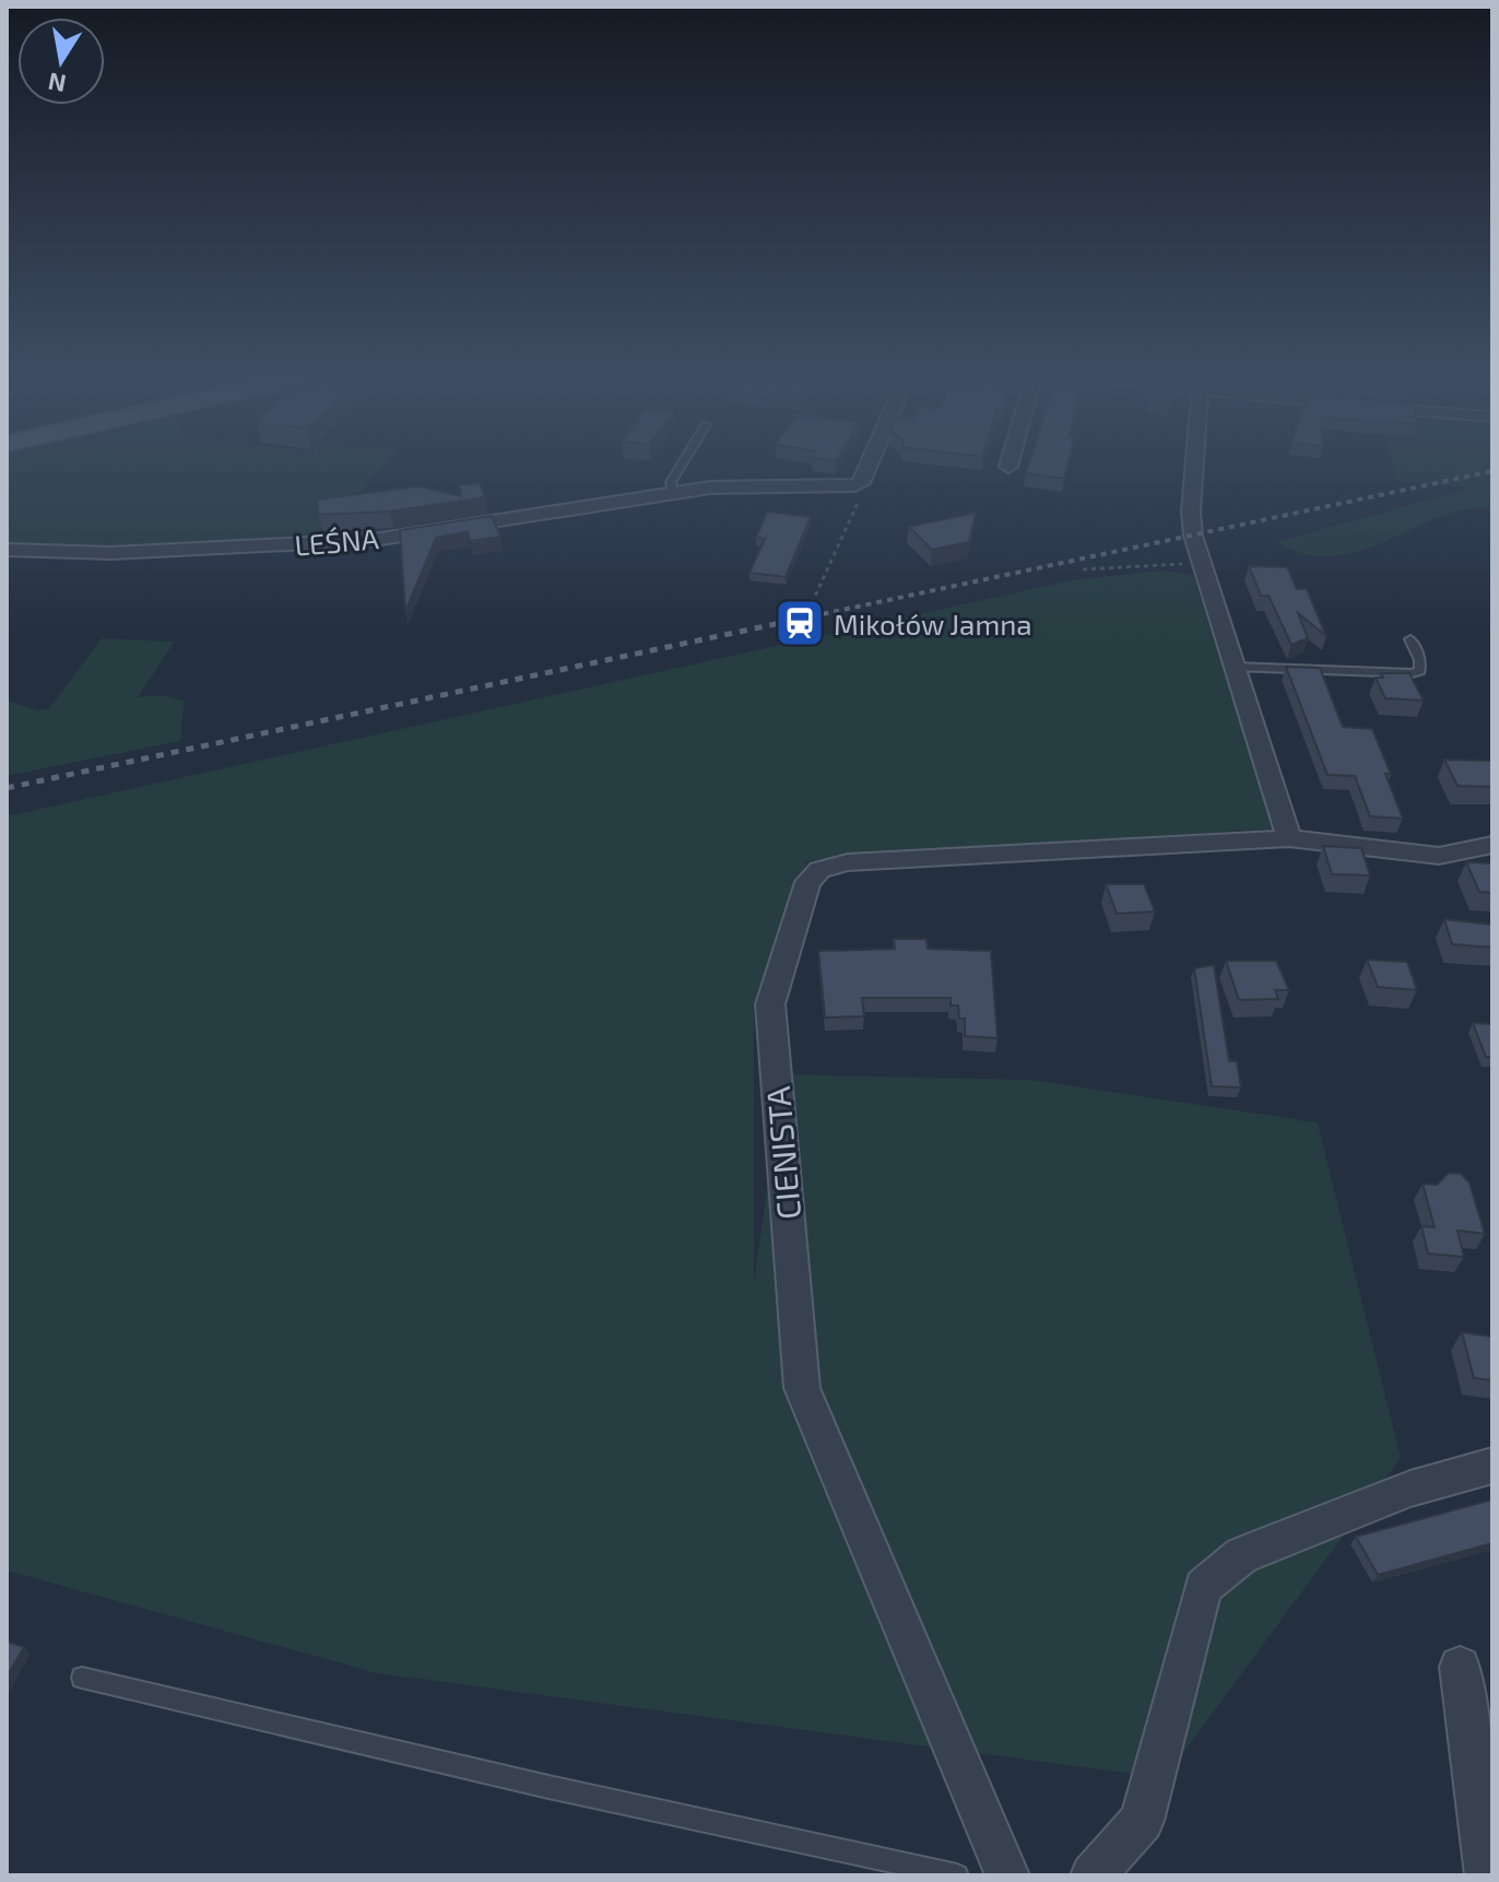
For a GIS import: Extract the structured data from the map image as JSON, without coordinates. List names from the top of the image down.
{
  "streets": {
    "street": ["LEŚNA", "CIENISTA"]
  },
  "places": {
    "station": ["Mikołów Jamna"]
  },
  "north": "bottom"
}
